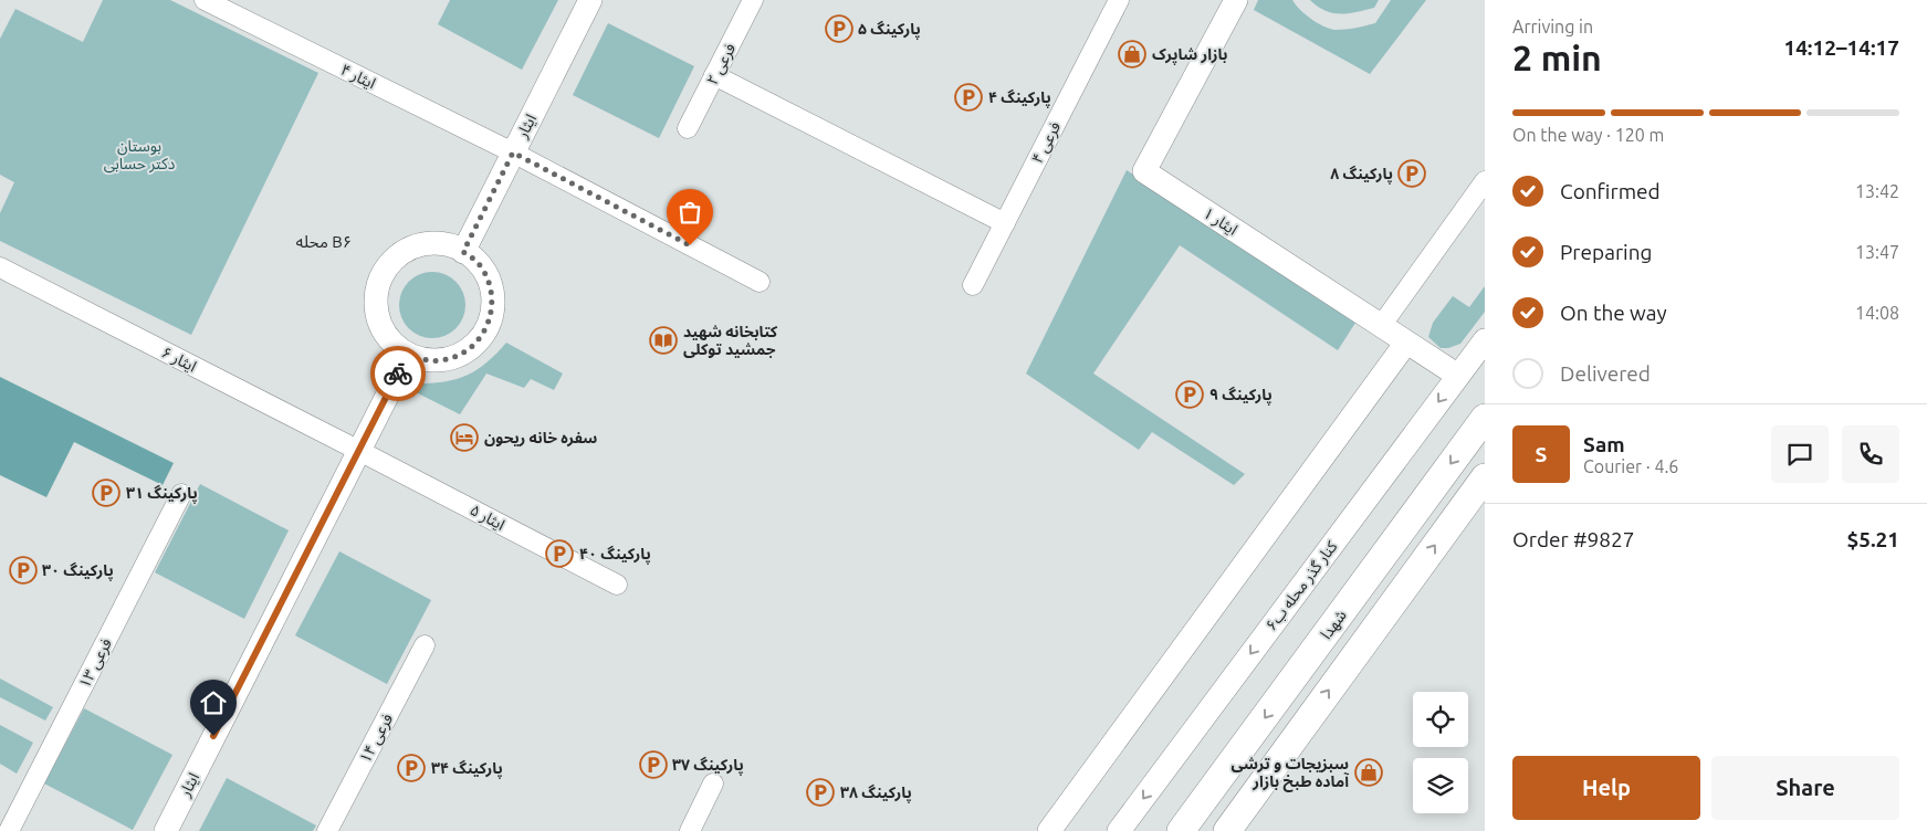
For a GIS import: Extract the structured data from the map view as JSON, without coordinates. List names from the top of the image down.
{
  "streets": {
    "main road": ["شهدا"],
    "street": [
      "فرعی ۲",
      "ایثار ۴",
      "ایثار",
      "فرعی ۴",
      "ایثار ۱",
      "ایثار ۶",
      "ایثار ۵",
      "کنار گذر محله ب۶",
      "فرعی ۱۳",
      "فرعی ۱۴"
    ]
  },
  "crossings": [
    ["ایثار ۴", "ایثار"],
    ["ایثار", "ایثار ۶"],
    ["ایثار", "ایثار ۵"],
    ["ایثار ۱", "کنار گذر محله ب۶"],
    ["ایثار ۶", "ایثار ۵"]
  ],
  "districts": ["محله B۶"],
  "parks": ["بوستان دکتر حسابی"],
  "places": {
    "parking": [
      "پارکینگ ۵",
      "پارکینگ ۴",
      "پارکینگ ۸",
      "پارکینگ ۹",
      "پارکینگ ۳۱",
      "پارکینگ ۴۰",
      "پارکینگ ۳۰",
      "پارکینگ ۳۷",
      "پارکینگ ۳۴",
      "پارکینگ ۳۸"
    ],
    "shop": ["بازار شاپرک", "سبزیجات و ترشی آماده طبخ بازار"],
    "library": ["کتابخانه شهید جمشید توکلی"],
    "hotel": ["سفره خانه ریحون"]
  },
  "page": {
    "heading": ["2 min", "Arriving in", "14:12–14:17"],
    "panel": [
      "Sam",
      "Courier · 4.6",
      "Order #9827",
      "$5.21"
    ],
    "bar": "On the way · 120 m",
    "list": [
      ["Confirmed", "13:42"],
      ["Preparing", "13:47"],
      ["On the way", "14:08"],
      "Delivered"
    ],
    "round": "S",
    "buttons": ["Help", "Share"]
  }
}
